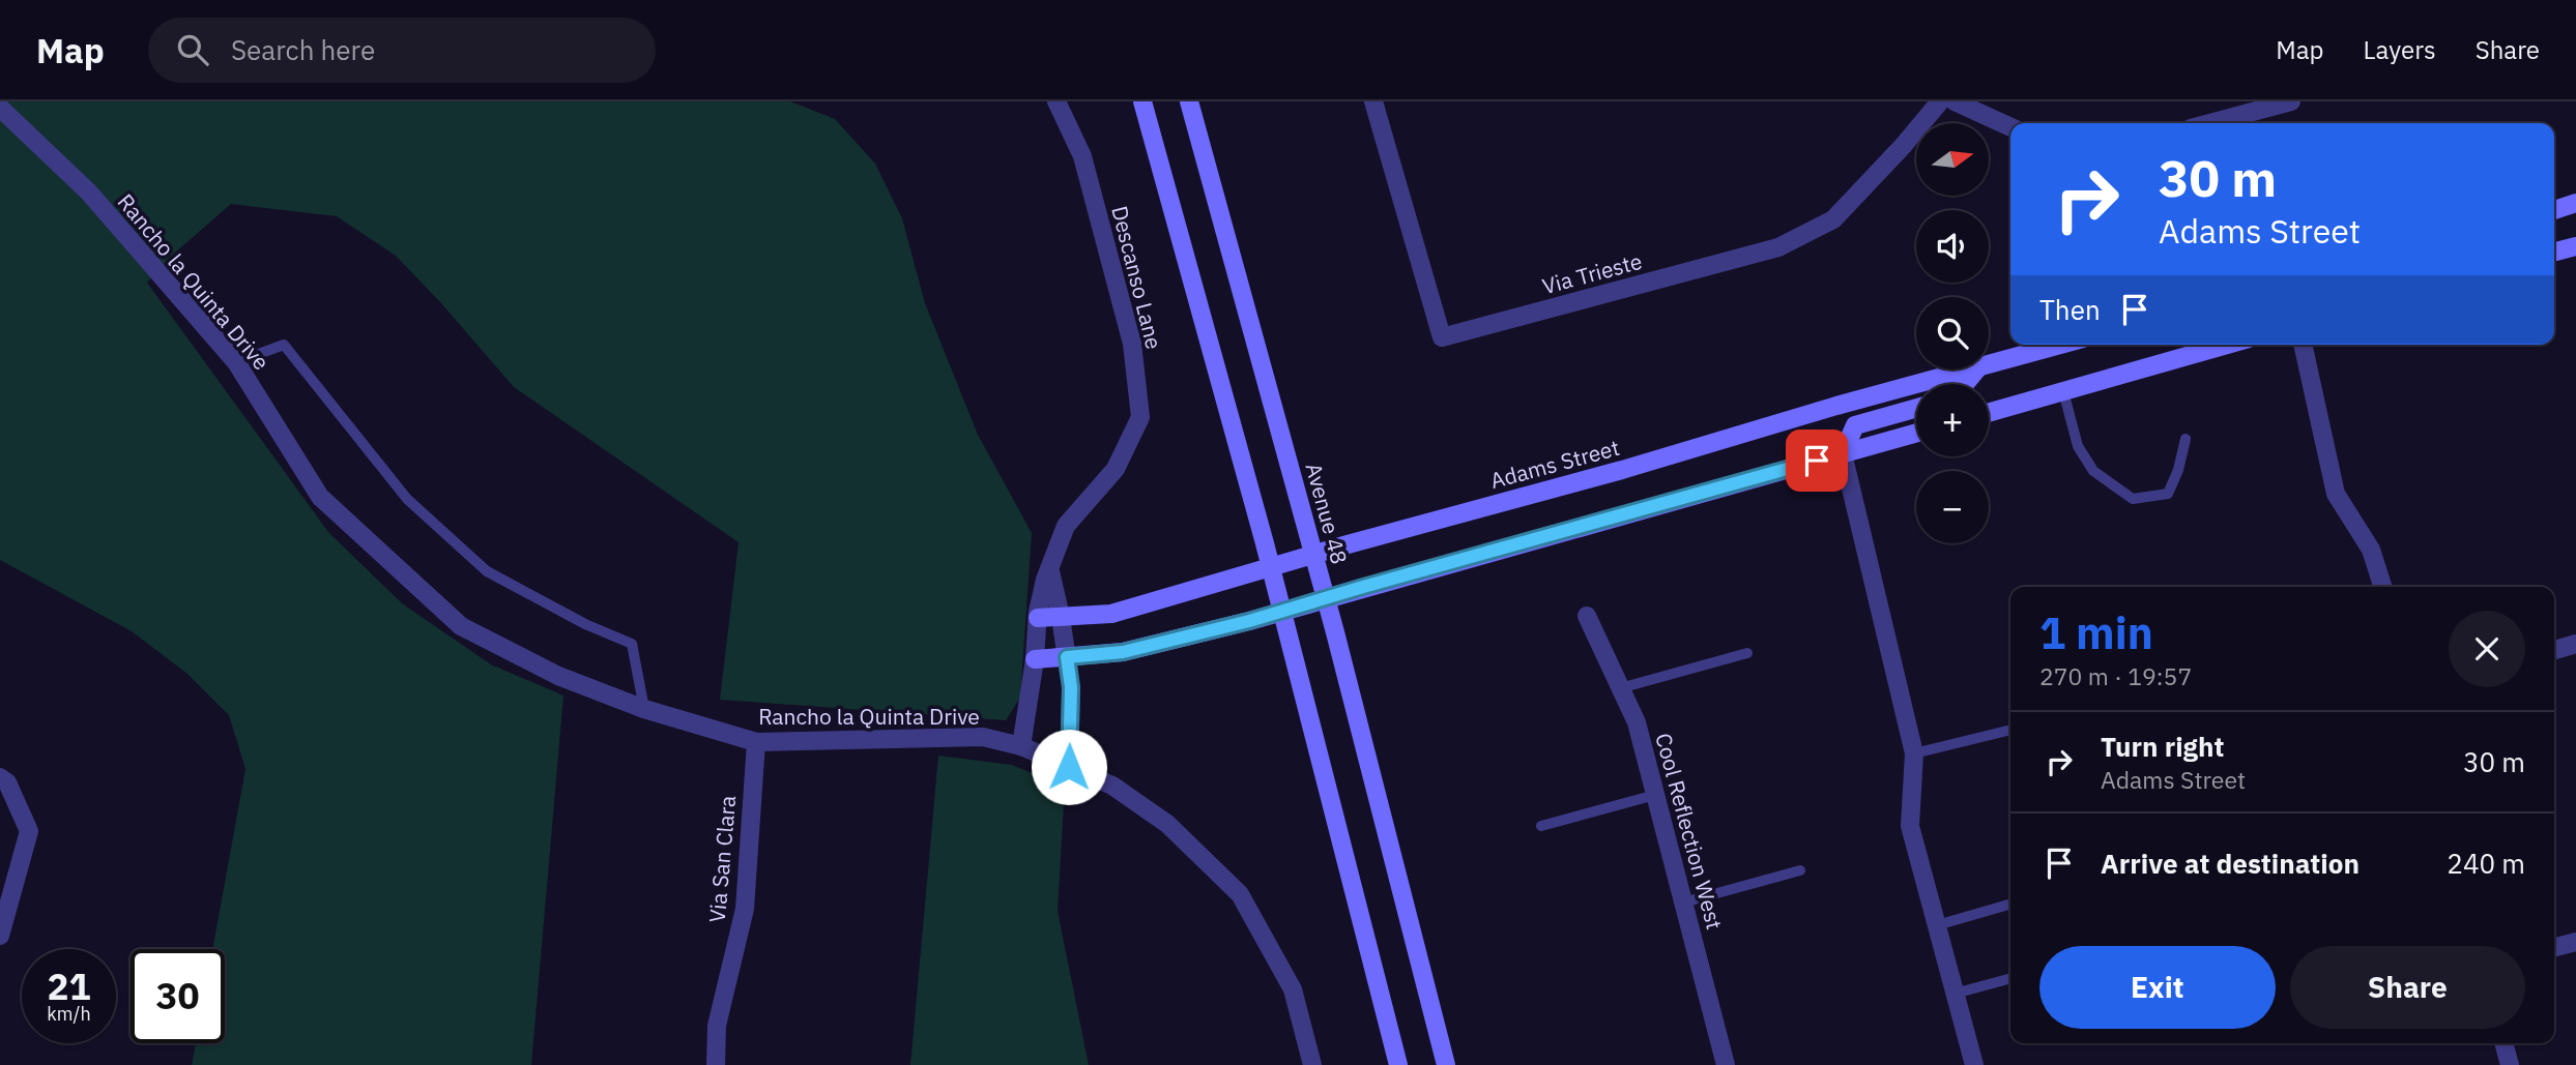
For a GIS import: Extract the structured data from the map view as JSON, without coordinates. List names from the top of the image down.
{
  "streets": {
    "street": [
      "Via Trieste",
      "Descanso Lane",
      "Rancho la Quinta Drive",
      "Adams Street",
      "Avenue 48",
      "Cool Reflection West",
      "Via San Clara"
    ]
  },
  "crossings": [
    ["Descanso Lane", "Rancho la Quinta Drive"],
    ["Descanso Lane", "Adams Street"],
    ["Rancho la Quinta Drive", "Via San Clara"],
    ["Adams Street", "Avenue 48"]
  ],
  "north": "right",
  "page": {
    "header": "Map",
    "search": "Search here",
    "nav": ["Map", "Layers", "Share"],
    "map_buttons": ["+", "−"],
    "turn": ["30 m", "Adams Street"],
    "then": "Then",
    "heading": ["1 min", "270 m · 19:57"],
    "list": [
      {
        "name": "Turn right",
        "note": "Adams Street",
        "value": "30 m"
      },
      {
        "name": "Arrive at destination",
        "value": "240 m"
      }
    ],
    "buttons": ["Exit", "Share"],
    "speed": "21 km/h",
    "limit": "30"
  }
}
